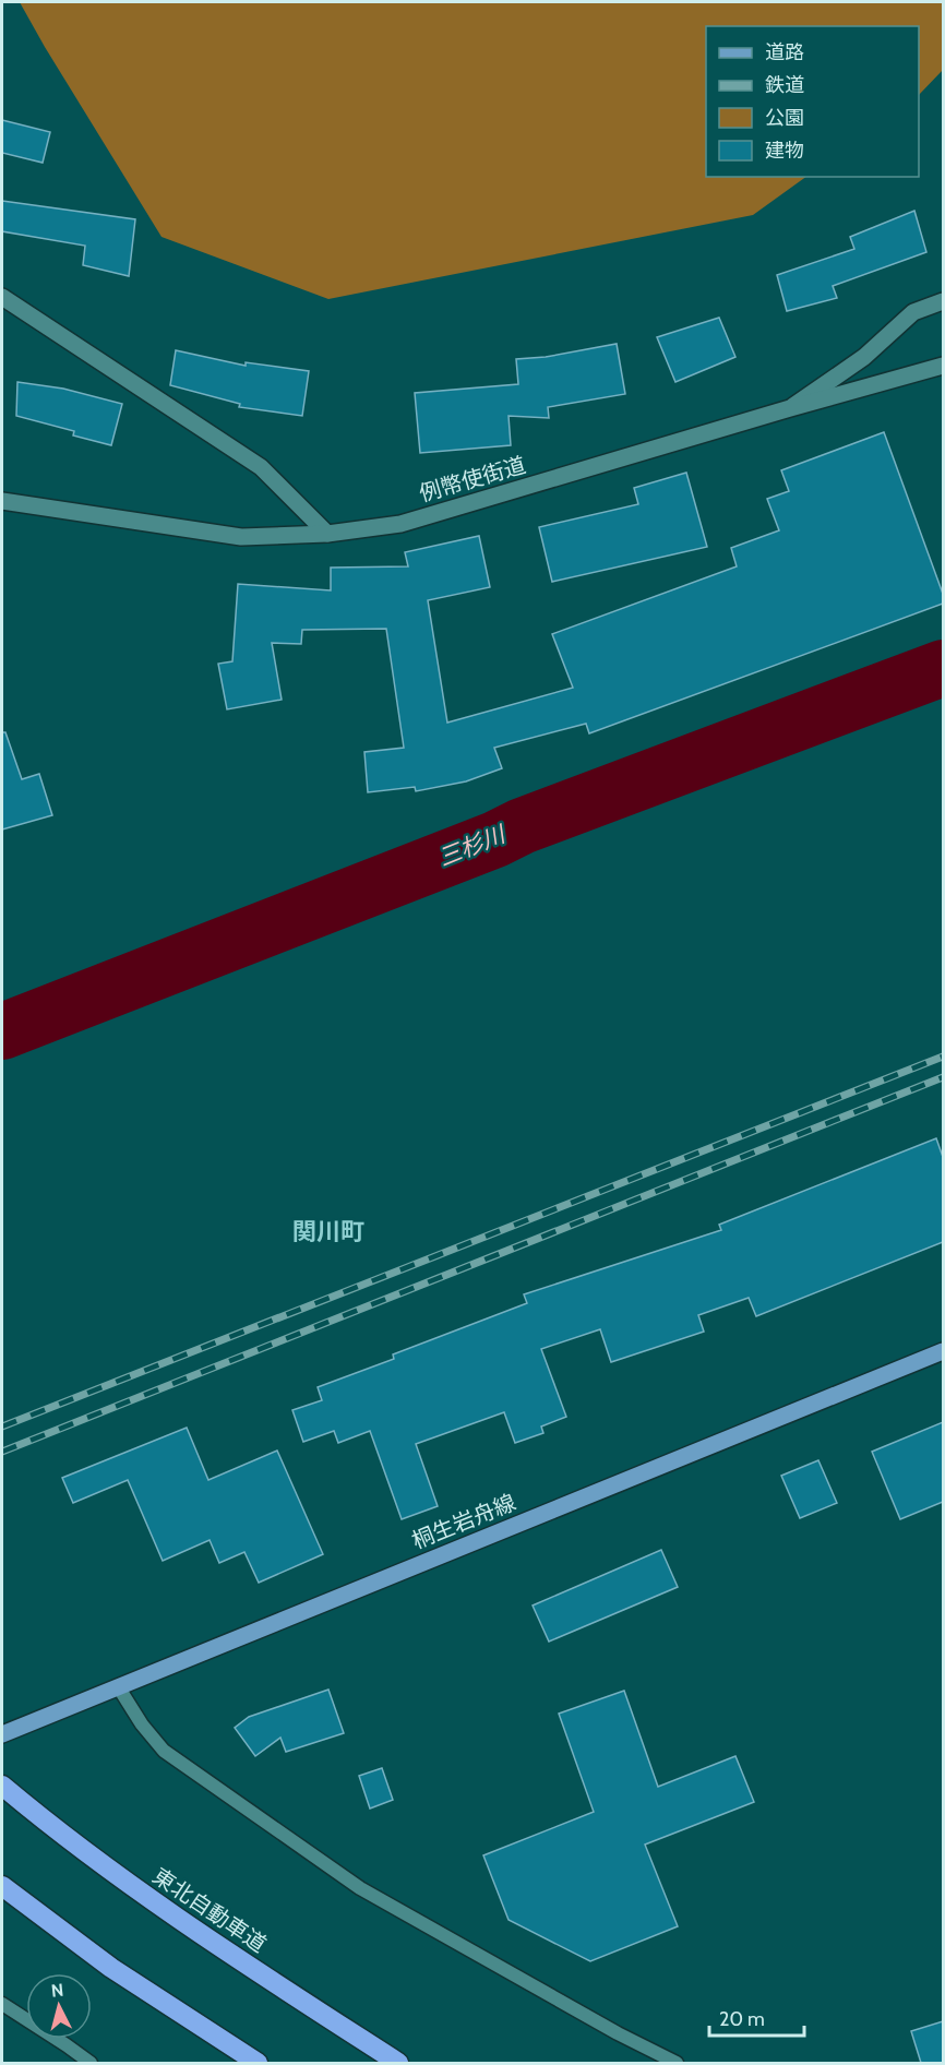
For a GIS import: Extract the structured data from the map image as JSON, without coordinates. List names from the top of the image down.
{
  "streets": {
    "highway": ["東北自動車道"],
    "main road": ["桐生岩舟線"],
    "street": ["例幣使街道"]
  },
  "districts": ["関川町"],
  "water": ["三杉川"],
  "legend": [
    "道路",
    "鉄道",
    "公園",
    "建物"
  ],
  "scale_bar": "20 m",
  "north": "top"
}
